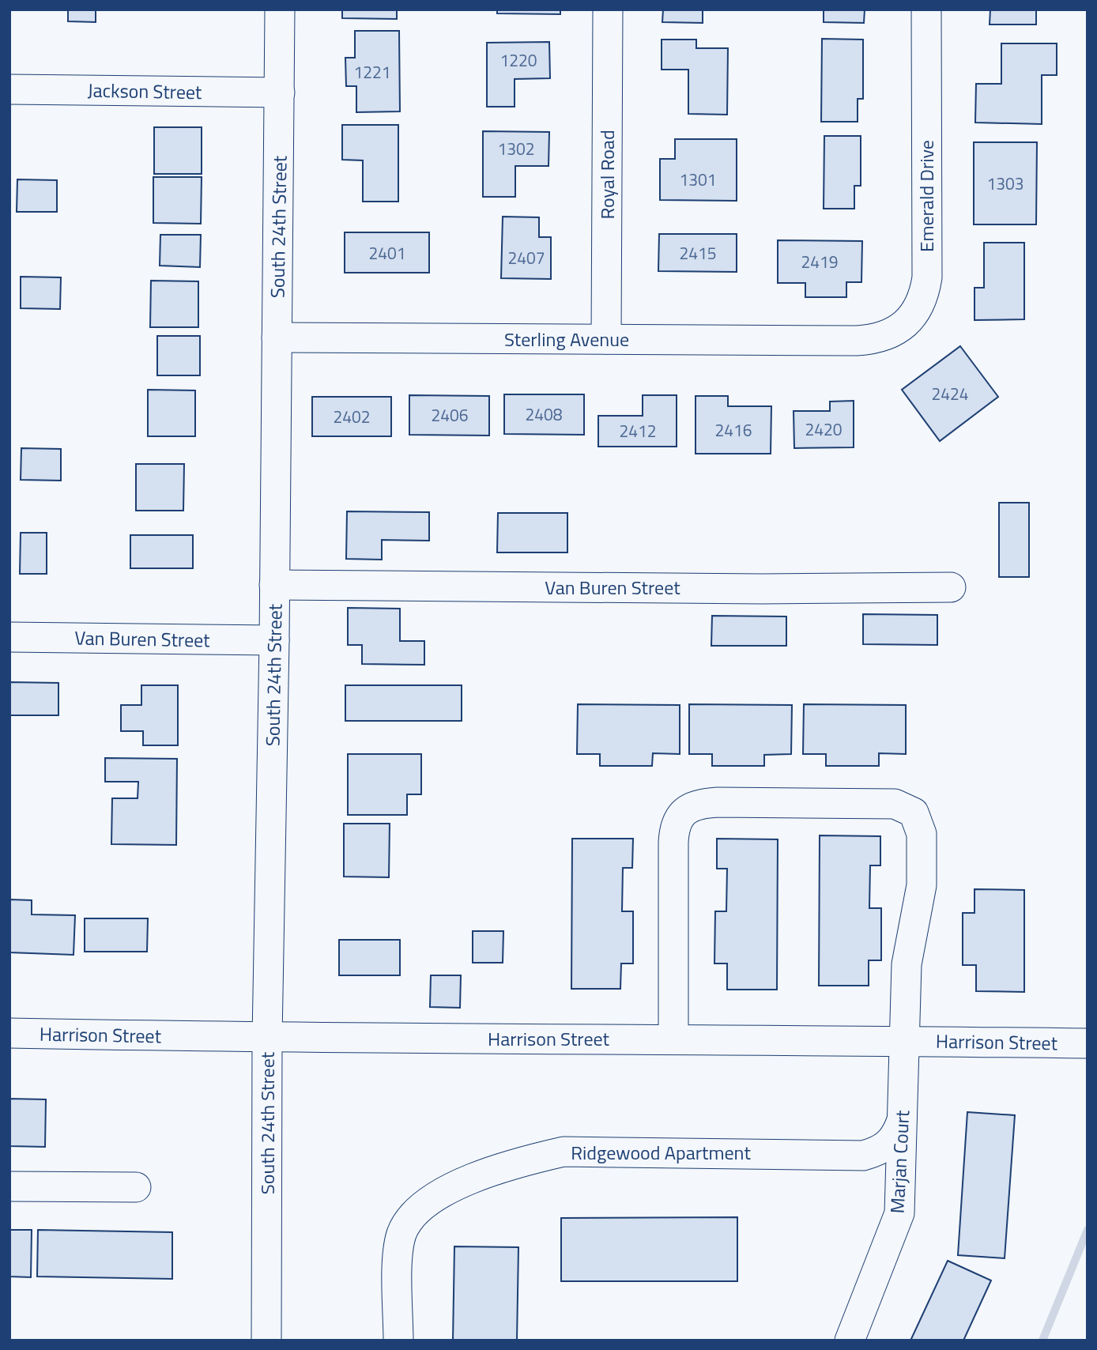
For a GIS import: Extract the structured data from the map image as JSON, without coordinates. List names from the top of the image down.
{
  "streets": {
    "street": [
      "Jackson Street",
      "Royal Road",
      "Emerald Drive",
      "South 24th Street",
      "Sterling Avenue",
      "Van Buren Street",
      "Harrison Street",
      "Ridgewood Apartment",
      "Marjan Court"
    ]
  },
  "crossings": [
    ["Jackson Street", "South 24th Street"],
    ["Royal Road", "Sterling Avenue"],
    ["Emerald Drive", "Sterling Avenue"],
    ["South 24th Street", "Sterling Avenue"],
    ["South 24th Street", "Van Buren Street"],
    ["South 24th Street", "Harrison Street"],
    ["Harrison Street", "Marjan Court"],
    ["Ridgewood Apartment", "Marjan Court"]
  ],
  "house_numbers": [
    "1220",
    "1221",
    "1302",
    "1301",
    "1303",
    "2401",
    "2415",
    "2407",
    "2419",
    "2424",
    "2408",
    "2406",
    "2402",
    "2420",
    "2416",
    "2412"
  ]
}
